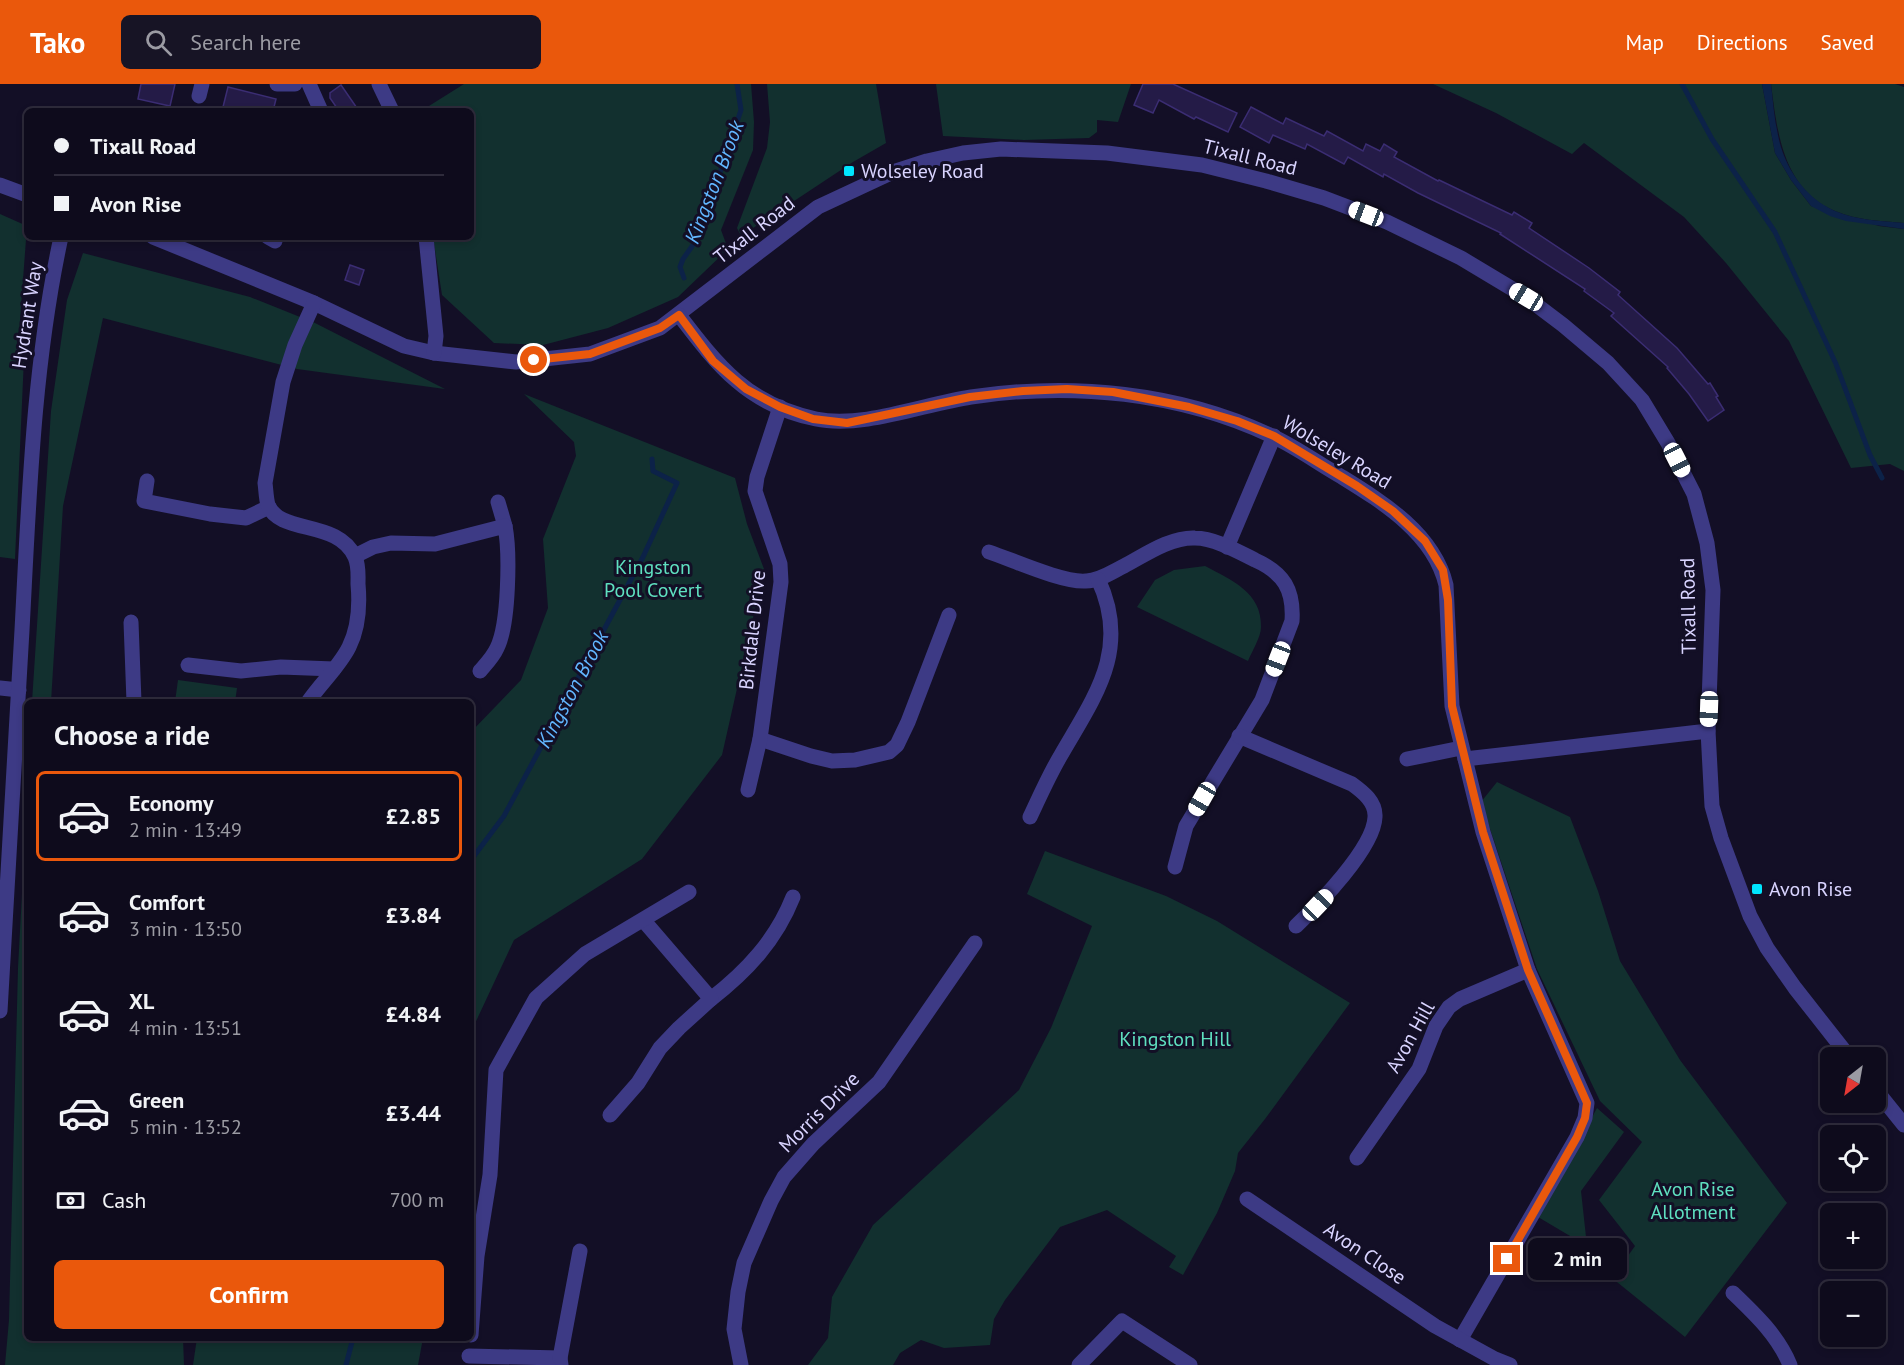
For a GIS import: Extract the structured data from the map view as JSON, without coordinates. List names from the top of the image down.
{
  "streets": {
    "street": [
      "Tixall Road",
      "Hydrant Way",
      "Wolseley Road",
      "Birkdale Drive",
      "Avon Hill",
      "Morris Drive",
      "Avon Close"
    ]
  },
  "crossings": [
    ["Tixall Road", "Wolseley Road"],
    ["Wolseley Road", "Birkdale Drive"]
  ],
  "water": ["Kingston Brook"],
  "parks": ["Kingston Pool Covert", "Kingston Hill", "Avon Rise Allotment"],
  "places": {
    "transit": ["Wolseley Road", "Avon Rise"]
  },
  "north": "bottom left",
  "page": {
    "header": "Tako",
    "search": "Search here",
    "nav": ["Map", "Directions", "Saved"],
    "banner": ["Tixall Road", "Avon Rise"],
    "heading": "Choose a ride",
    "list": [
      {
        "name": "Economy",
        "note": "2 min · 13:49",
        "value": "£2.85"
      },
      {
        "name": "Comfort",
        "note": "3 min · 13:50",
        "value": "£3.84"
      },
      {
        "name": "XL",
        "note": "4 min · 13:51",
        "value": "£4.84"
      },
      {
        "name": "Green",
        "note": "5 min · 13:52",
        "value": "£3.44"
      }
    ],
    "map_buttons": ["+", "−"],
    "pay": ["Cash", "700 m"],
    "bubble": "2 min",
    "buttons": "Confirm"
  }
}
